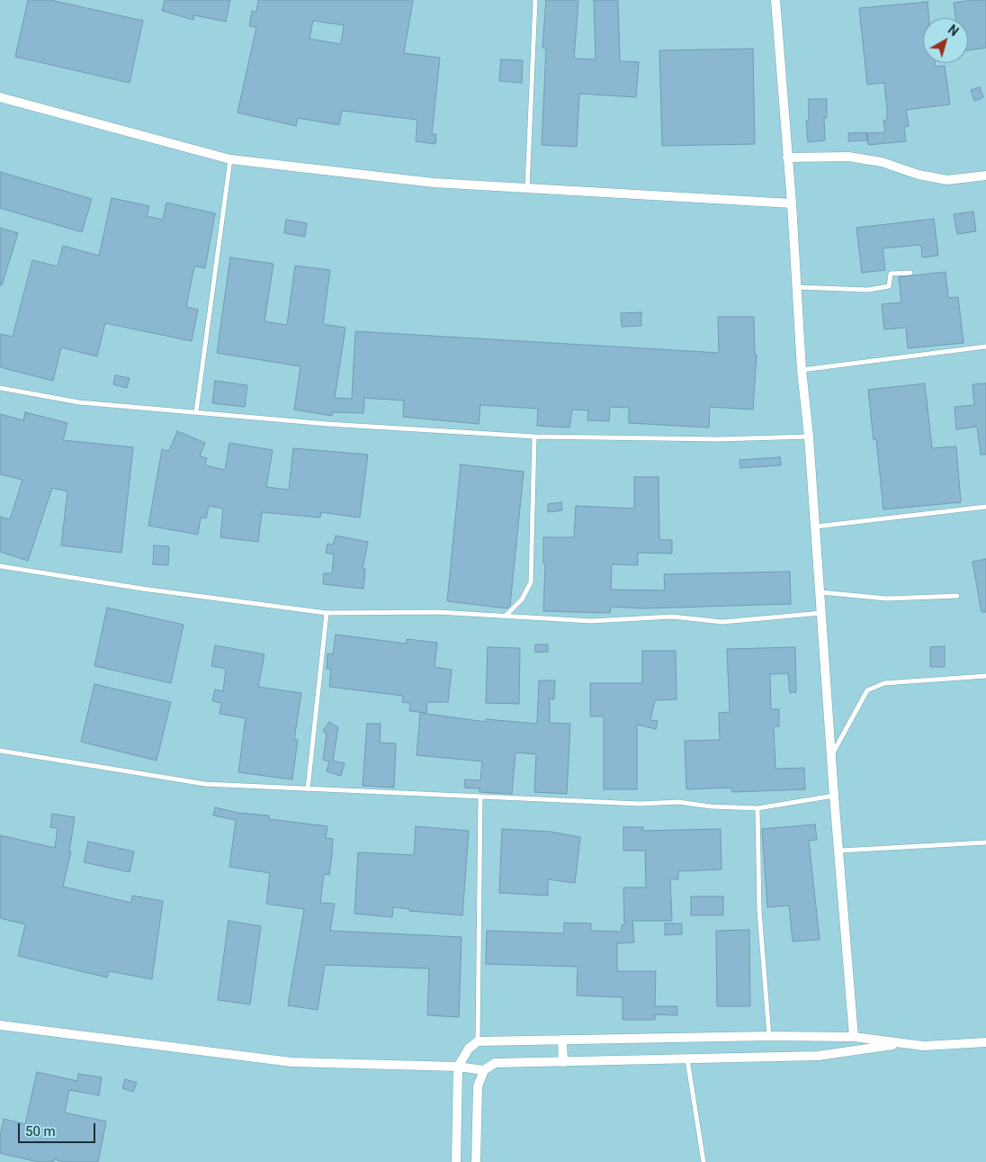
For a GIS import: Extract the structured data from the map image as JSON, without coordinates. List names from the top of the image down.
{
  "scale_bar": "50 m",
  "north": "top right"
}
